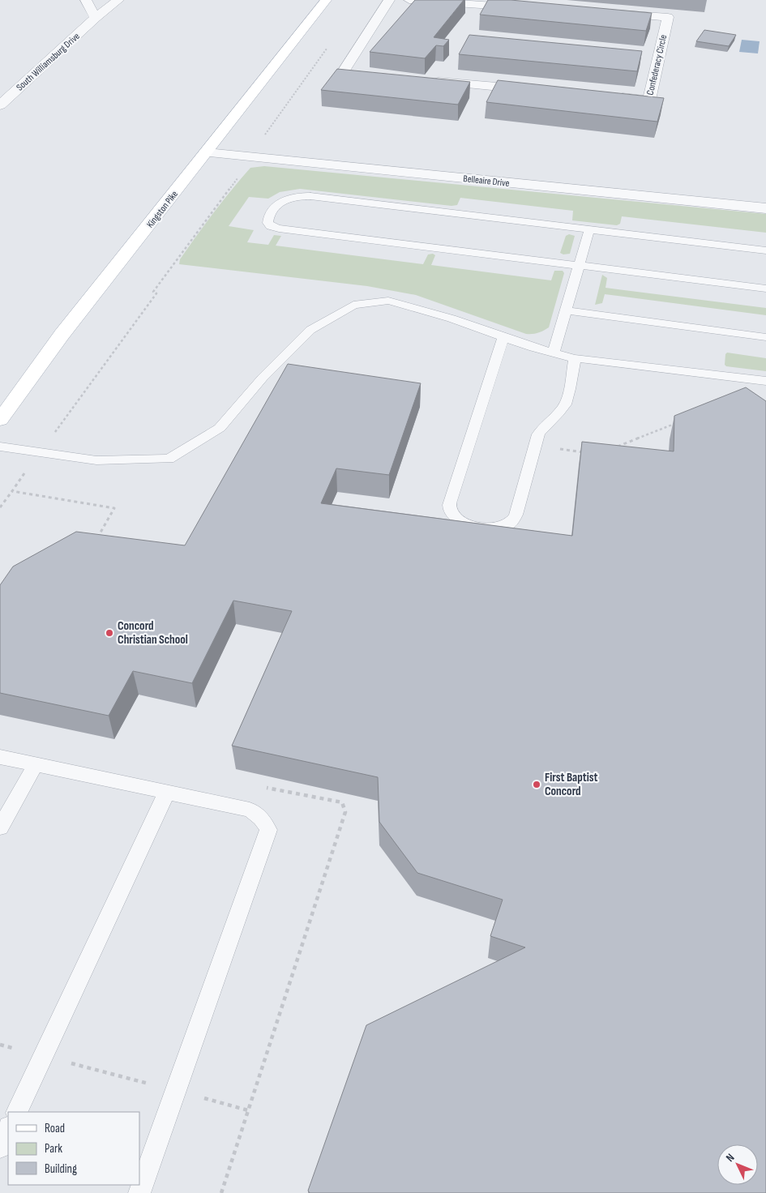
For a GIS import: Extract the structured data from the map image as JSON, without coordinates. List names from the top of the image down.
{
  "streets": {
    "main road": ["Kingston Pike"],
    "street": ["South Williamsburg Drive", "Confederacy Circle", "Belleaire Drive"]
  },
  "crossings": [
    ["Belleaire Drive", "Kingston Pike"]
  ],
  "places": ["Concord Christian School", "First Baptist Concord"],
  "legend": ["Road", "Park", "Building"],
  "north": "top left"
}
